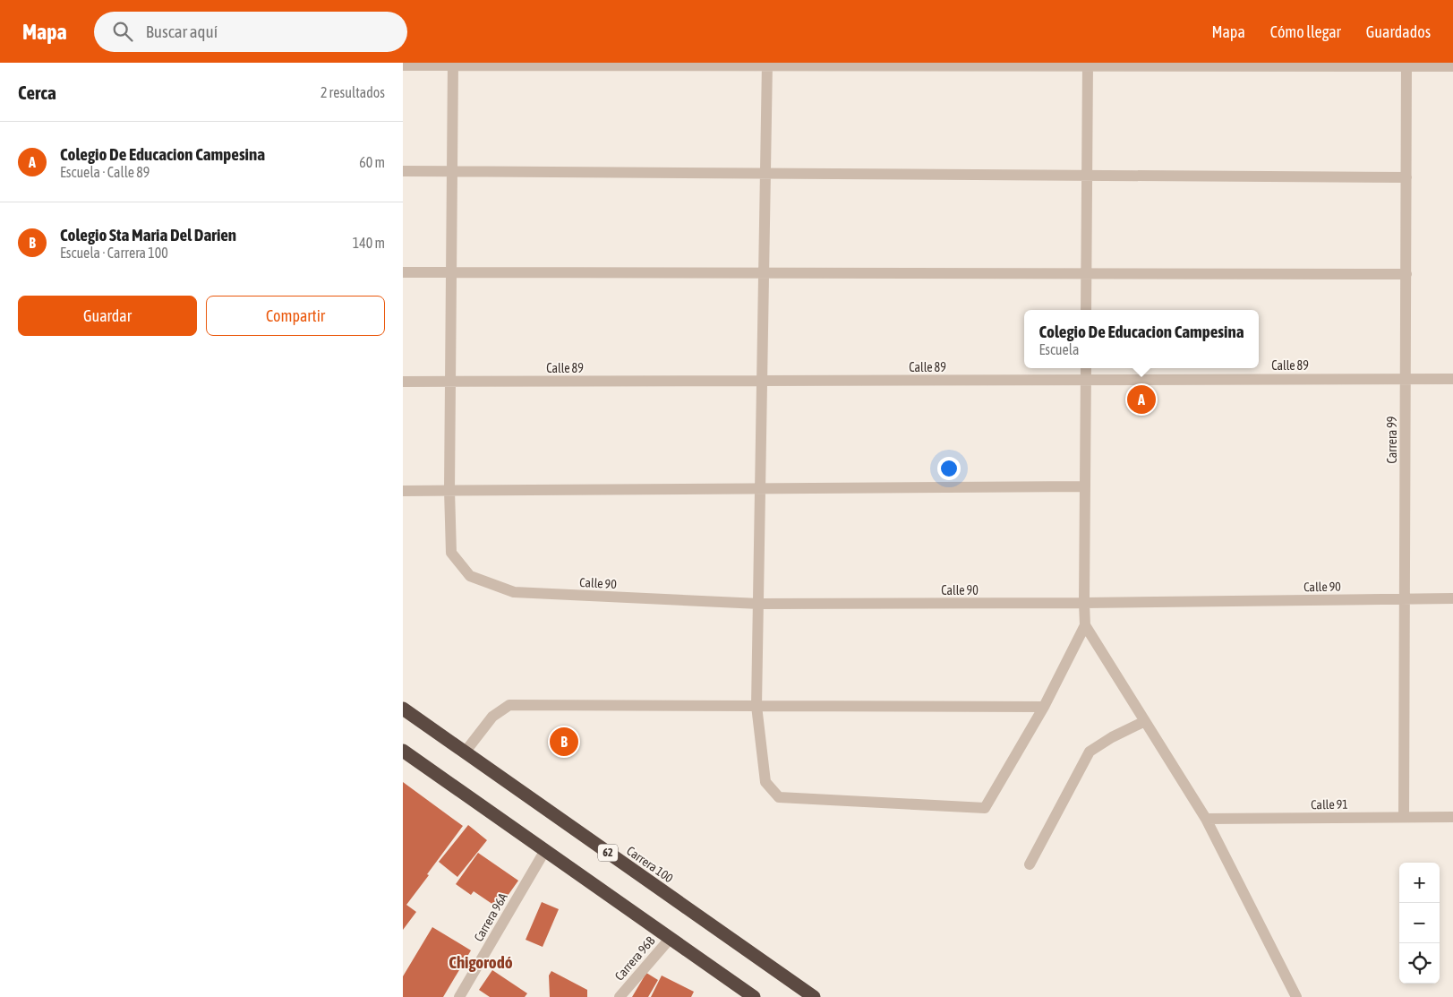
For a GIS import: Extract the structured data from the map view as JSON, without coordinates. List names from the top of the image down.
{
  "streets": {
    "highway": ["62", "Carrera 100"],
    "street": [
      "Calle 89",
      "Carrera 99",
      "Calle 90",
      "Calle 91",
      "Carrera 96A",
      "Carrera 96B"
    ]
  },
  "crossings": [
    ["Calle 89", "Carrera 99"],
    ["Carrera 99", "Calle 90"],
    ["Carrera 99", "Calle 91"]
  ],
  "districts": ["Chigorodó"],
  "page": {
    "header": "Mapa",
    "search": "Buscar aquí",
    "nav": ["Mapa", "Cómo llegar", "Guardados"],
    "heading": ["Cerca", "2 resultados"],
    "list": [
      {
        "mark": "A",
        "name": "Colegio De Educacion Campesina",
        "note": "Escuela · Calle 89",
        "value": "60 m"
      },
      {
        "mark": "B",
        "name": "Colegio Sta Maria Del Darien",
        "note": "Escuela · Carrera 100",
        "value": "140 m"
      }
    ],
    "buttons": ["Guardar", "Compartir"],
    "popup": ["Colegio De Educacion Campesina", "Escuela"],
    "pins": ["A", "B"],
    "map_buttons": ["+", "−"]
  }
}
